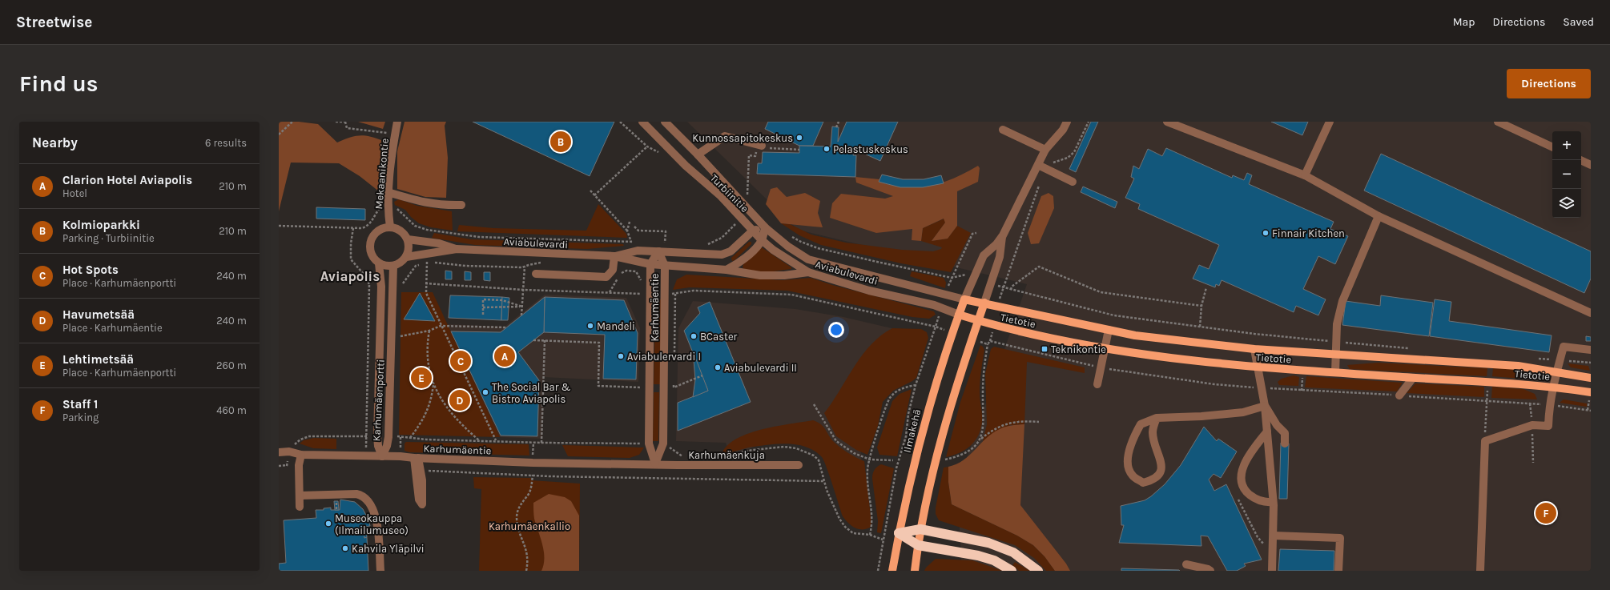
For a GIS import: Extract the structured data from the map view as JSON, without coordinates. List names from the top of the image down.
{
  "streets": {
    "main road": ["Tietotie", "Ilmakehä"],
    "street": [
      "Mekaanikontie",
      "Turbiinitie",
      "Aviabulevardi",
      "Karhumäentie",
      "Karhumäenportti",
      "Karhumäenkuja"
    ]
  },
  "crossings": [
    ["Mekaanikontie", "Aviabulevardi"],
    ["Mekaanikontie", "Karhumäenportti"],
    ["Turbiinitie", "Aviabulevardi"],
    ["Aviabulevardi", "Karhumäentie"],
    ["Aviabulevardi", "Tietotie"],
    ["Aviabulevardi", "Karhumäenportti"],
    ["Aviabulevardi", "Ilmakehä"],
    ["Karhumäentie", "Karhumäenportti"],
    ["Karhumäentie", "Karhumäenkuja"],
    ["Tietotie", "Ilmakehä"]
  ],
  "districts": ["Aviapolis"],
  "parks": ["Karhumäenkallio"],
  "places": {
    "other": [
      "Kunnossapitokeskus",
      "Pelastuskeskus",
      "Finnair Kitchen",
      "Mandeli",
      "BCaster",
      "Aviabulervardi I",
      "Aviabulevardi II",
      "The Social Bar & Bistro Aviapolis",
      "Museokauppa (Ilmailumuseo)",
      "Kahvila Yläpilvi"
    ],
    "transit": ["Teknikontie"]
  },
  "page": {
    "header": "Streetwise",
    "nav": ["Map", "Directions", "Saved"],
    "buttons": "Directions",
    "title": "Find us",
    "heading": ["Nearby", "6 results"],
    "pins": [
      "B",
      "A",
      "C",
      "E",
      "D",
      "F"
    ],
    "map_buttons": ["+", "−"],
    "list": [
      {
        "mark": "A",
        "name": "Clarion Hotel Aviapolis",
        "note": "Hotel",
        "value": "210 m"
      },
      {
        "mark": "B",
        "name": "Kolmioparkki",
        "note": "Parking · Turbiinitie",
        "value": "210 m"
      },
      {
        "mark": "C",
        "name": "Hot Spots",
        "note": "Place · Karhumäenportti",
        "value": "240 m"
      },
      {
        "mark": "D",
        "name": "Havumetsää",
        "note": "Place · Karhumäentie",
        "value": "240 m"
      },
      {
        "mark": "E",
        "name": "Lehtimetsää",
        "note": "Place · Karhumäenportti",
        "value": "260 m"
      },
      {
        "mark": "F",
        "name": "Staff 1",
        "note": "Parking",
        "value": "460 m"
      }
    ]
  }
}
